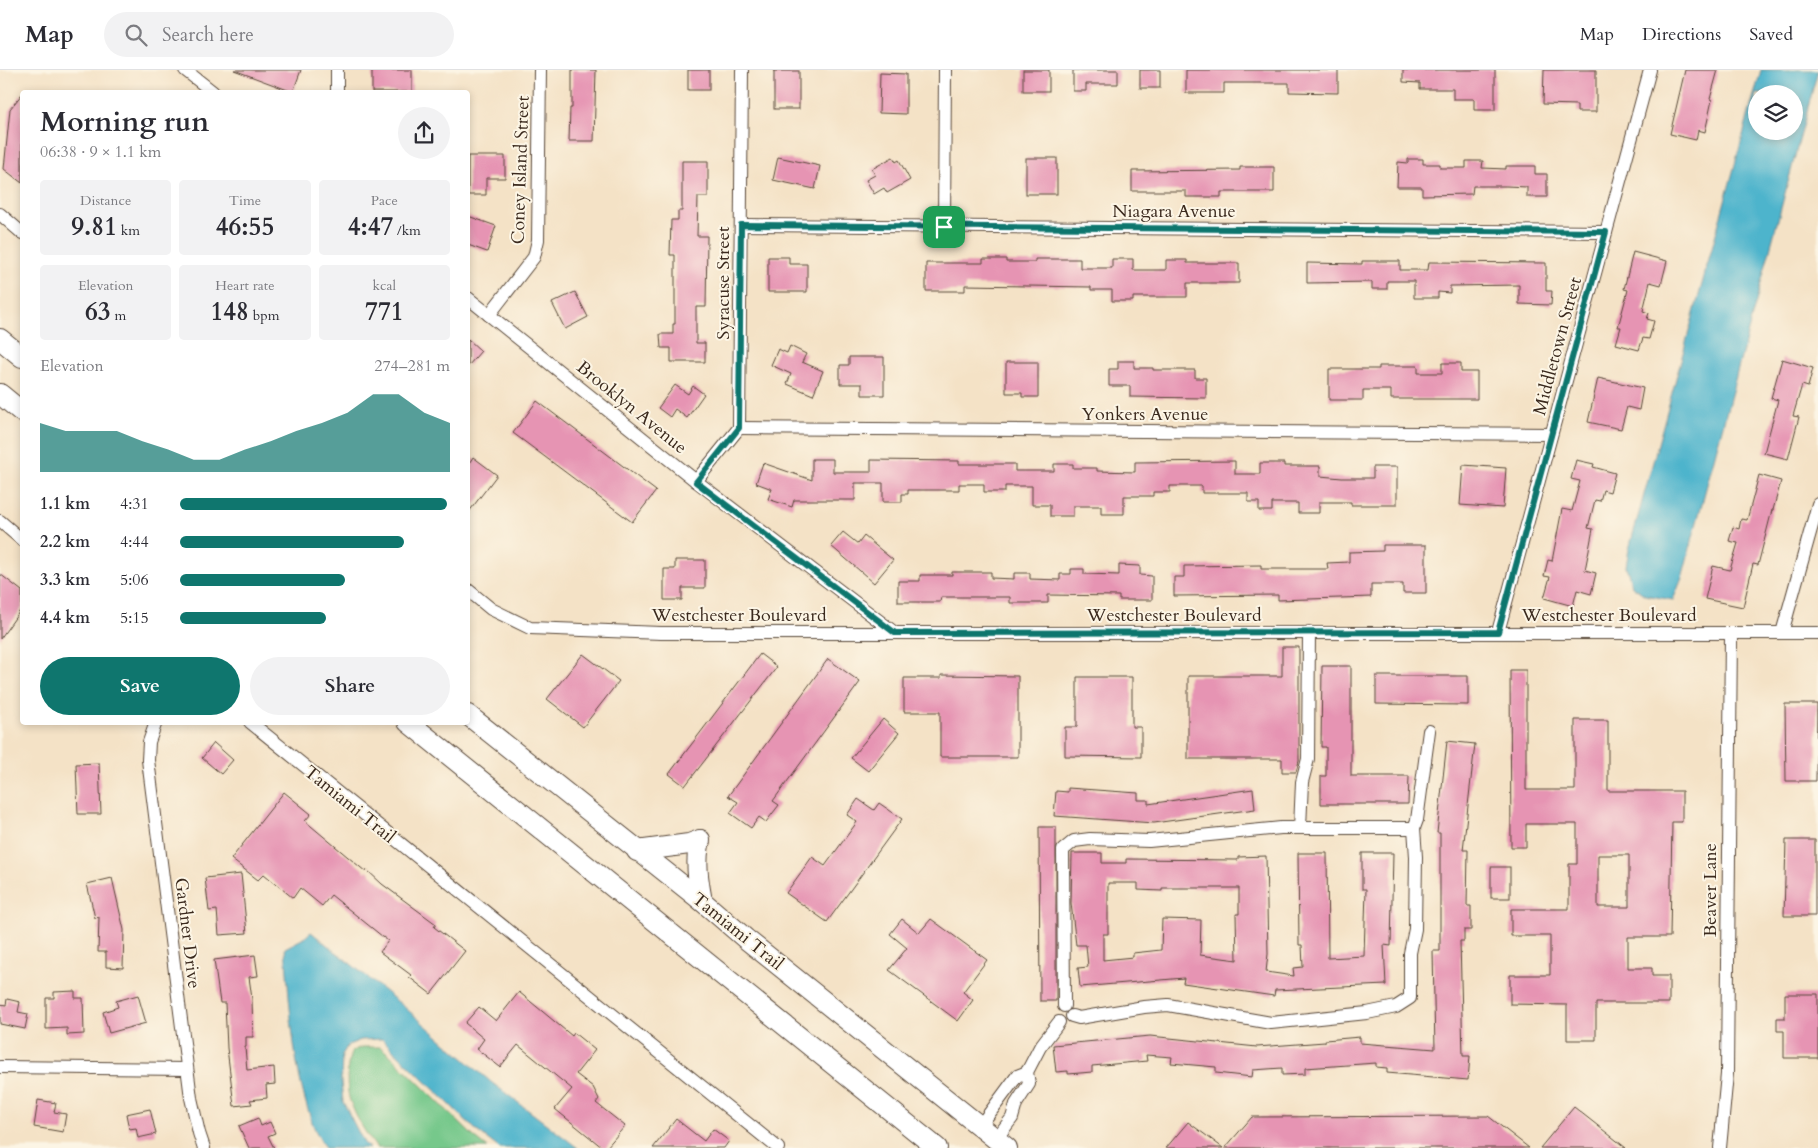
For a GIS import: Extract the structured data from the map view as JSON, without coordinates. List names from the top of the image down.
{
  "streets": {
    "main road": ["Tamiami Trail"],
    "street": [
      "Coney Island Street",
      "Niagara Avenue",
      "Syracuse Street",
      "Middletown Street",
      "Brooklyn Avenue",
      "Yonkers Avenue",
      "Westchester Boulevard",
      "Beaver Lane",
      "Gardner Drive"
    ]
  },
  "crossings": [
    ["Coney Island Street", "Brooklyn Avenue"],
    ["Niagara Avenue", "Syracuse Street"],
    ["Niagara Avenue", "Middletown Street"],
    ["Syracuse Street", "Yonkers Avenue"],
    ["Middletown Street", "Yonkers Avenue"],
    ["Middletown Street", "Westchester Boulevard"],
    ["Brooklyn Avenue", "Westchester Boulevard"],
    ["Westchester Boulevard", "Beaver Lane"]
  ],
  "page": {
    "header": "Map",
    "search": "Search here",
    "nav": ["Map", "Directions", "Saved"],
    "heading": ["Morning run", "06:38 · 9 × 1.1 km"],
    "stats": [
      ["Distance", "9.81 km"],
      ["Time", "46:55"],
      ["Pace", "4:47 /km"],
      ["Elevation", "63 m"],
      ["Heart rate", "148 bpm"],
      ["kcal", "771"]
    ],
    "chart": ["Elevation", "274–281 m"],
    "list": [
      {
        "name": "1.1 km",
        "note": "4:31"
      },
      {
        "name": "2.2 km",
        "note": "4:44"
      },
      {
        "name": "3.3 km",
        "note": "5:06"
      },
      {
        "name": "4.4 km",
        "note": "5:15"
      }
    ],
    "buttons": ["Save", "Share"]
  }
}
